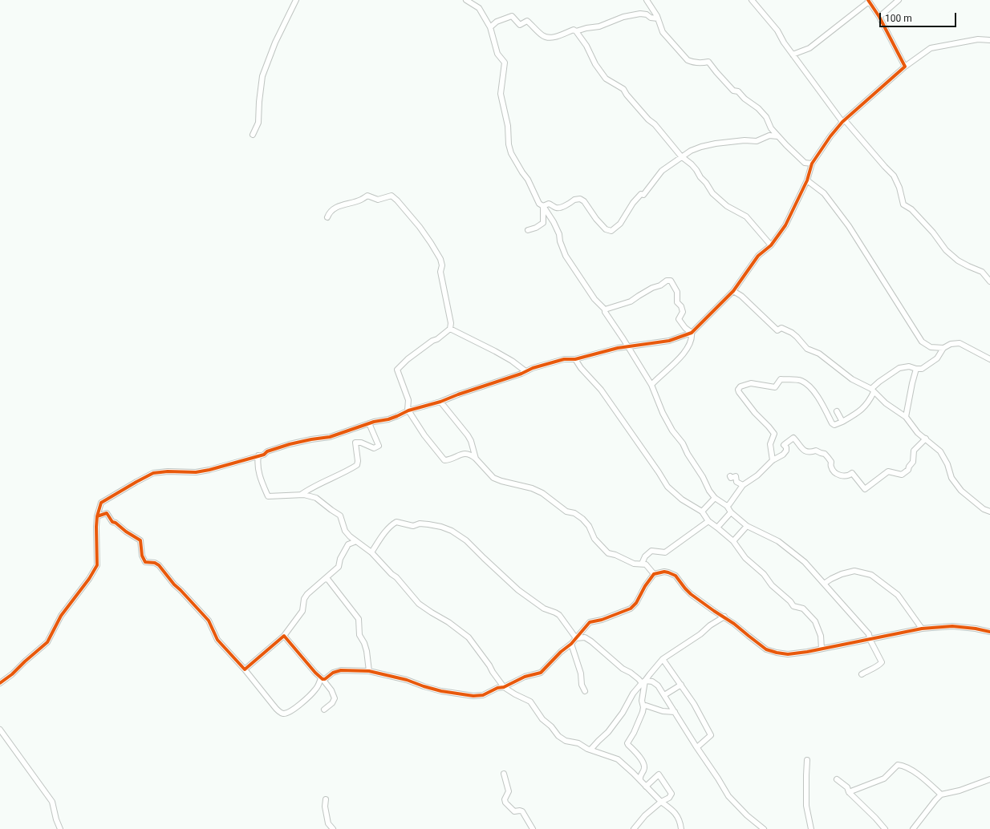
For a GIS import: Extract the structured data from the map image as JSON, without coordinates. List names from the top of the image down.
{
  "scale_bar": "100 m"
}
